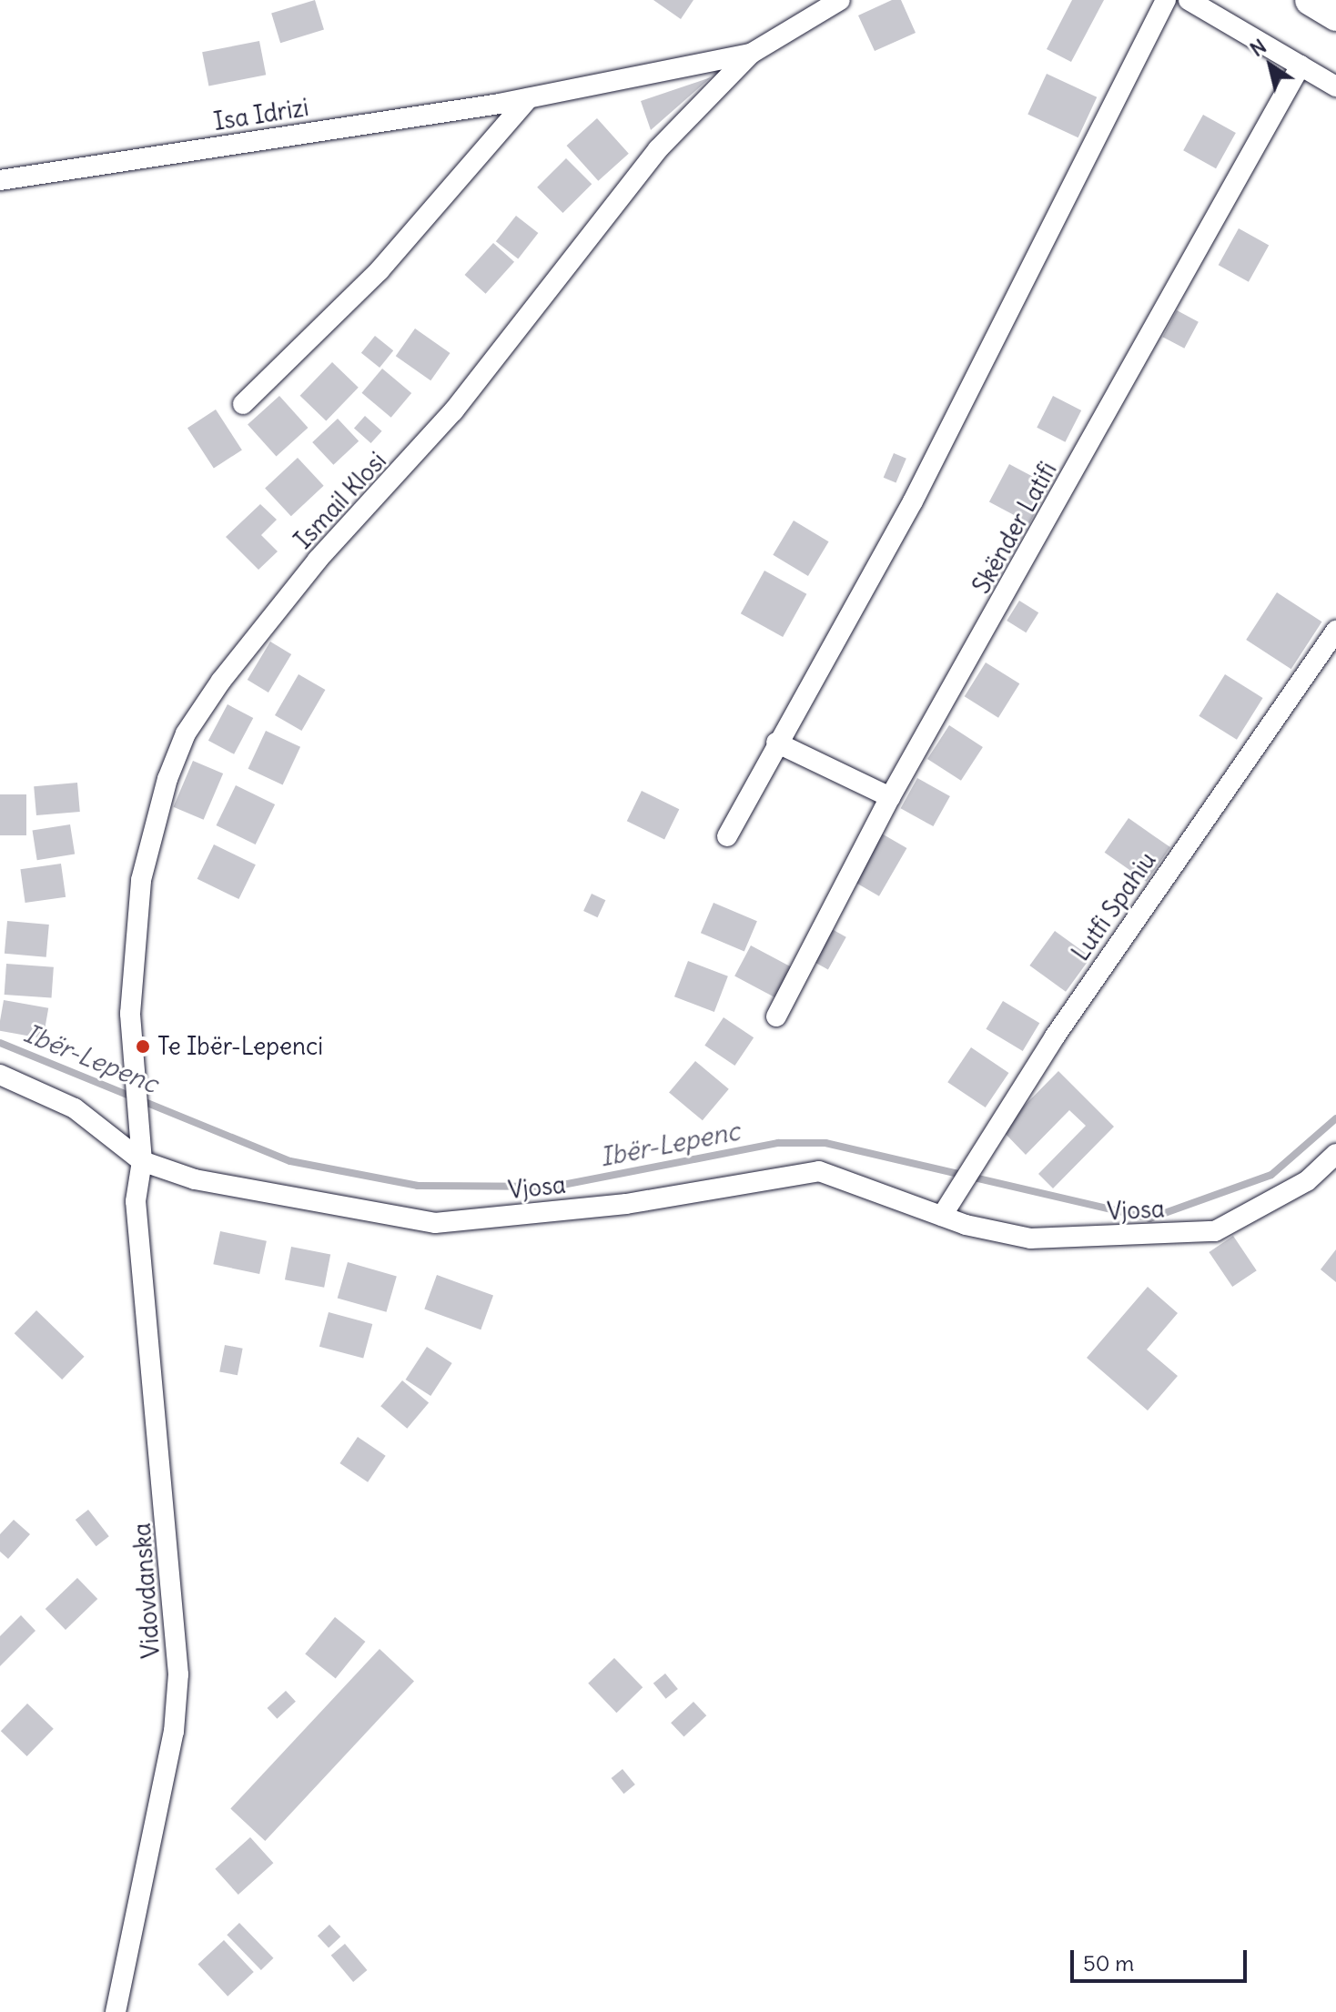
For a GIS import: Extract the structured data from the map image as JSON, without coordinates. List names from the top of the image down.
{
  "streets": {
    "street": [
      "Isa Idrizi",
      "Ismail Klosi",
      "Skënder Latifi",
      "Lutfi Spahiu",
      "Vjosa",
      "Vidovdanska"
    ]
  },
  "crossings": [
    ["Isa Idrizi", "Ismail Klosi"],
    ["Ismail Klosi", "Vjosa"],
    ["Ismail Klosi", "Vidovdanska"],
    ["Lutfi Spahiu", "Vjosa"],
    ["Vjosa", "Vidovdanska"]
  ],
  "water": ["Ibër-Lepenc"],
  "places": ["Te Ibër-Lepenci"],
  "scale_bar": "50 m",
  "north": "top left"
}
